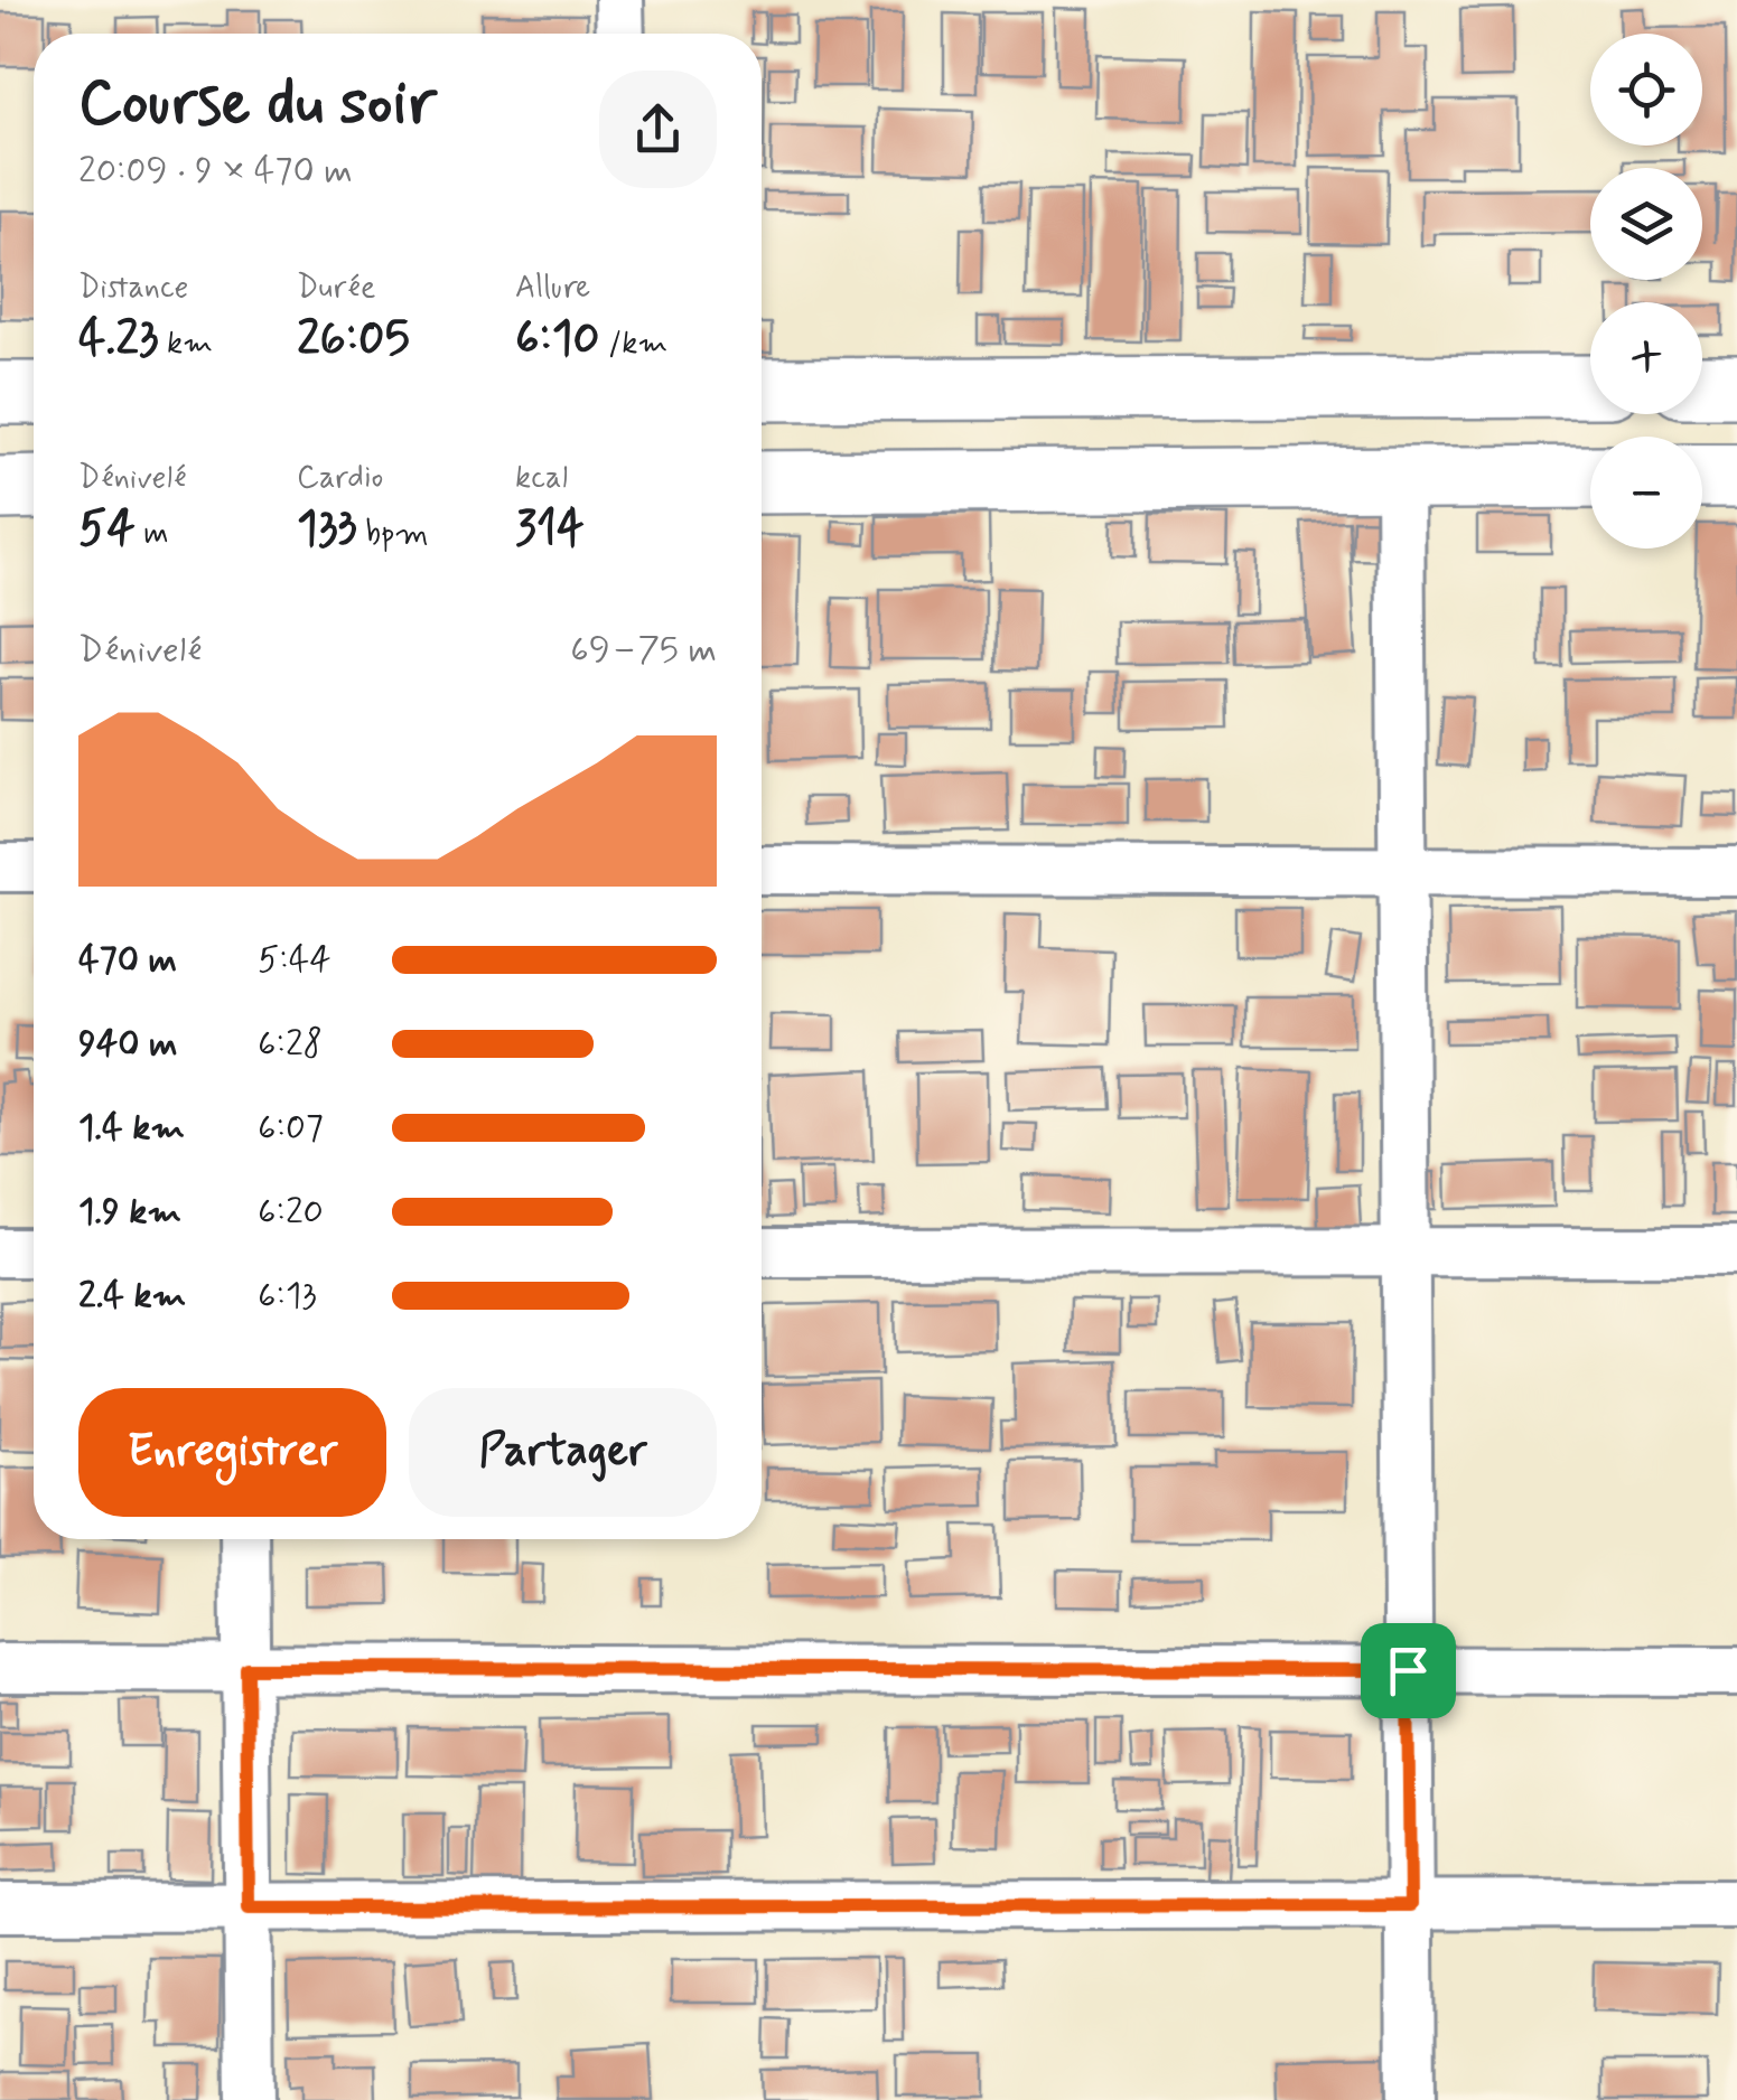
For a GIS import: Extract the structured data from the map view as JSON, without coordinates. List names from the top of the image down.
{
  "page": {
    "map_buttons": ["+", "−"],
    "heading": ["Course du soir", "20:09 · 9 × 470 m"],
    "stats": [
      ["Distance", "4.23 km"],
      ["Durée", "26:05"],
      ["Allure", "6:10 /km"],
      ["Dénivelé", "54 m"],
      ["Cardio", "133 bpm"],
      ["kcal", "314"]
    ],
    "chart": ["Dénivelé", "69–75 m"],
    "list": [
      {
        "name": "470 m",
        "note": "5:44"
      },
      {
        "name": "940 m",
        "note": "6:28"
      },
      {
        "name": "1.4 km",
        "note": "6:07"
      },
      {
        "name": "1.9 km",
        "note": "6:20"
      },
      {
        "name": "2.4 km",
        "note": "6:13"
      }
    ],
    "buttons": ["Enregistrer", "Partager"]
  }
}
